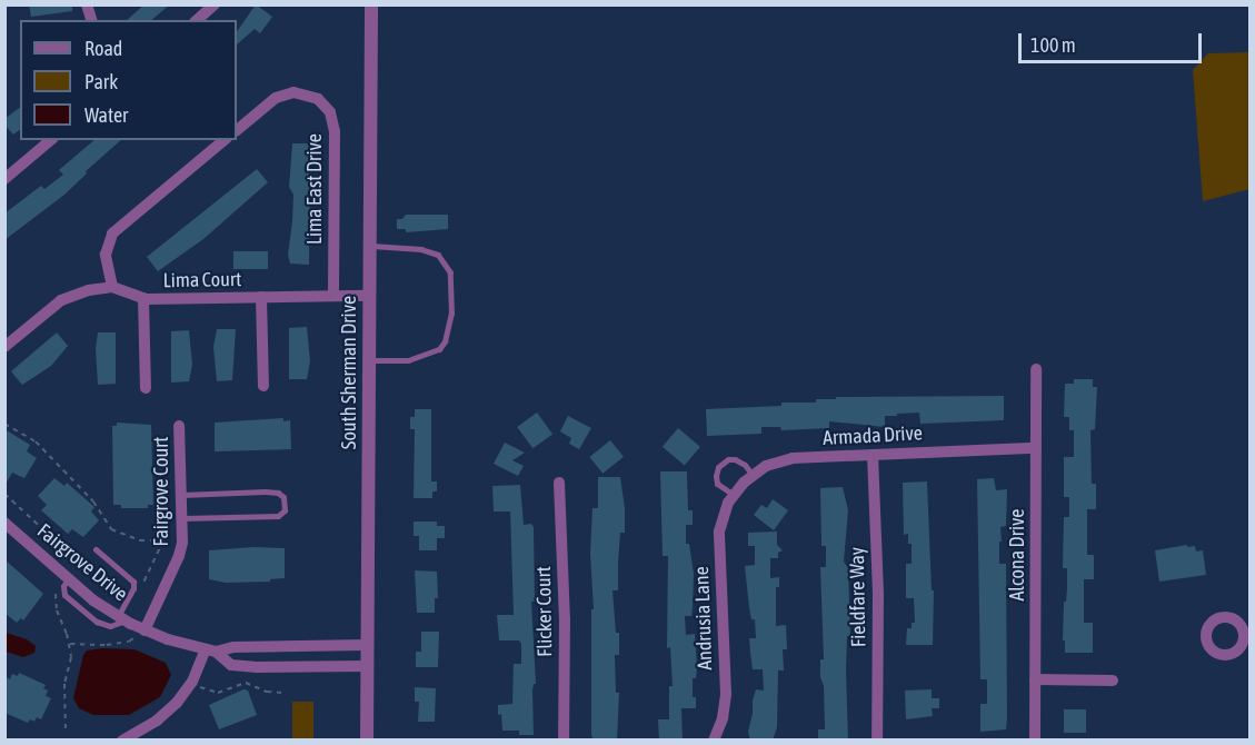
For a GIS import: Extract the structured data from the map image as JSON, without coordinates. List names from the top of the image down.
{
  "streets": {
    "street": [
      "Lima East Drive",
      "Lima Court",
      "South Sherman Drive",
      "Armada Drive",
      "Fairgrove Court",
      "Alcona Drive",
      "Fairgrove Drive",
      "Fieldfare Way",
      "Flicker Court",
      "Andrusia Lane"
    ]
  },
  "crossings": [
    ["Lima East Drive", "Lima Court"],
    ["Lima Court", "South Sherman Drive"],
    ["South Sherman Drive", "Fairgrove Drive"],
    ["Armada Drive", "Alcona Drive"],
    ["Armada Drive", "Fieldfare Way"],
    ["Armada Drive", "Andrusia Lane"],
    ["Fairgrove Court", "Fairgrove Drive"]
  ],
  "legend": ["Road", "Park", "Water"],
  "scale_bar": "100 m"
}
